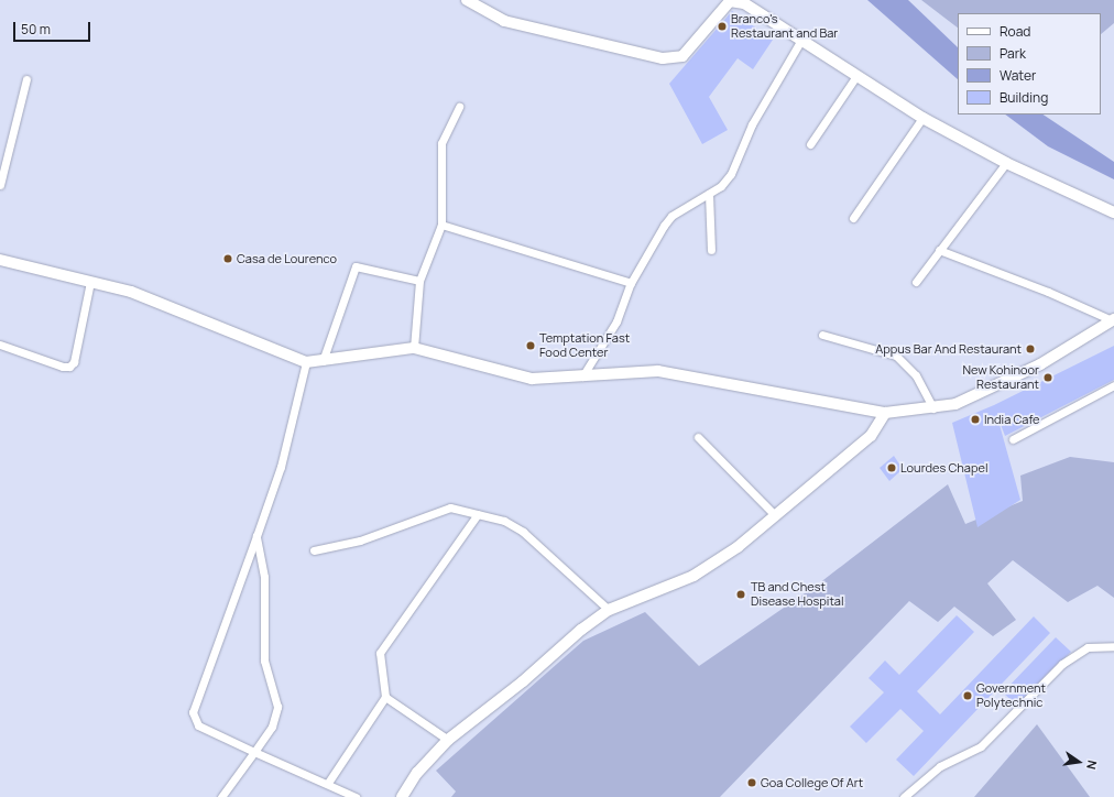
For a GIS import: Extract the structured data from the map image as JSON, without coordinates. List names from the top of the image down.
{
  "places": [
    "Branco's Restaurant and Bar",
    "Casa de Lourenco",
    "Temptation Fast Food Center",
    "Appus Bar And Restaurant",
    "New Kohinoor Restaurant",
    "India Cafe",
    "Lourdes Chapel",
    "TB and Chest Disease Hospital",
    "Government Polytechnic",
    "Goa College Of Art"
  ],
  "legend": [
    "Road",
    "Park",
    "Water",
    "Building"
  ],
  "scale_bar": "50 m",
  "north": "right"
}
